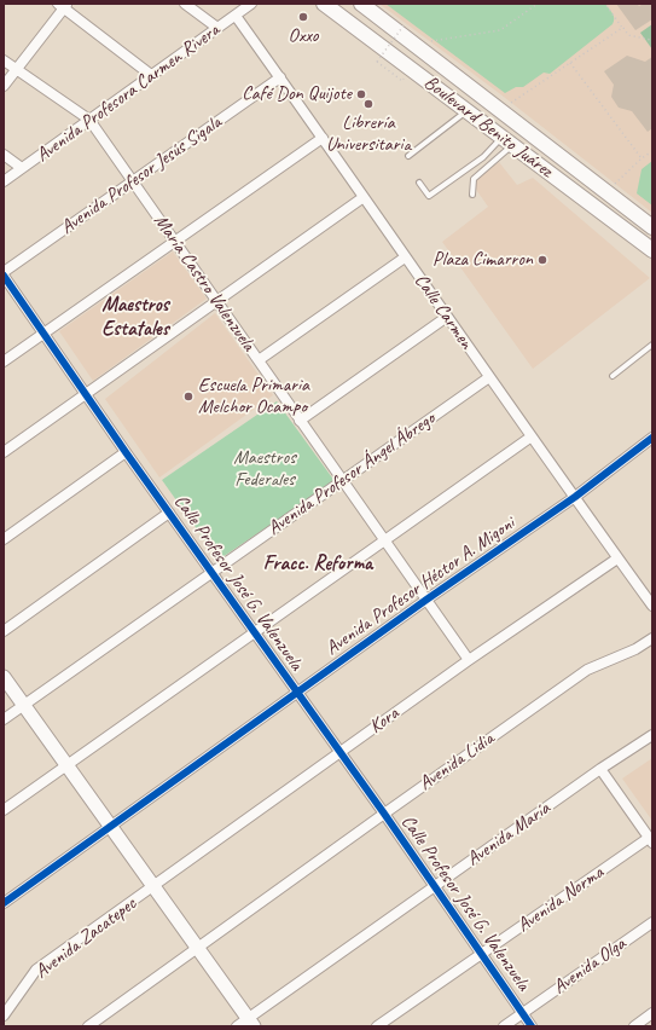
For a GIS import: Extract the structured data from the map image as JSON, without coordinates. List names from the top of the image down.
{
  "streets": {
    "main road": ["Boulevard Benito Juárez"],
    "street": [
      "Avenida Profesora Carmen Rivera",
      "Avenida Profesor Jesús Sigala",
      "María Castro Valenzuela",
      "Calle Carmen",
      "Avenida Profesor Ángel Ábrego",
      "Calle Profesor José G. Valenzuela",
      "Avenida Profesor Héctor A. Migoni",
      "Kora",
      "Avenida Lidia",
      "Avenida María",
      "Avenida Norma",
      "Avenida Zacatepec",
      "Avenida Olga"
    ]
  },
  "crossings": [
    ["Avenida Profesora Carmen Rivera", "María Castro Valenzuela"],
    ["Avenida Profesora Carmen Rivera", "Calle Carmen"],
    ["Avenida Profesor Jesús Sigala", "María Castro Valenzuela"],
    ["Avenida Profesor Jesús Sigala", "Calle Carmen"],
    ["María Castro Valenzuela", "Avenida Profesor Ángel Ábrego"],
    ["María Castro Valenzuela", "Avenida Profesor Héctor A. Migoni"],
    ["María Castro Valenzuela", "Kora"],
    ["Calle Carmen", "Avenida Profesor Ángel Ábrego"],
    ["Calle Carmen", "Avenida Profesor Héctor A. Migoni"],
    ["Calle Carmen", "Kora"],
    ["Avenida Profesor Ángel Ábrego", "Calle Profesor José G. Valenzuela"],
    ["Calle Profesor José G. Valenzuela", "Avenida Profesor Héctor A. Migoni"],
    ["Calle Profesor José G. Valenzuela", "Kora"],
    ["Calle Profesor José G. Valenzuela", "Avenida Lidia"],
    ["Calle Profesor José G. Valenzuela", "Avenida María"],
    ["Calle Profesor José G. Valenzuela", "Avenida Norma"],
    ["Calle Profesor José G. Valenzuela", "Avenida Olga"],
    ["Kora", "Avenida Zacatepec"]
  ],
  "districts": ["Maestros Estatales", "Fracc. Reforma"],
  "parks": ["Maestros Federales"],
  "places": [
    "Oxxo",
    "Café Don Quijote",
    "Librería Universitaria",
    "Plaza Cimarron",
    "Escuela Primaria Melchor Ocampo"
  ]
}
